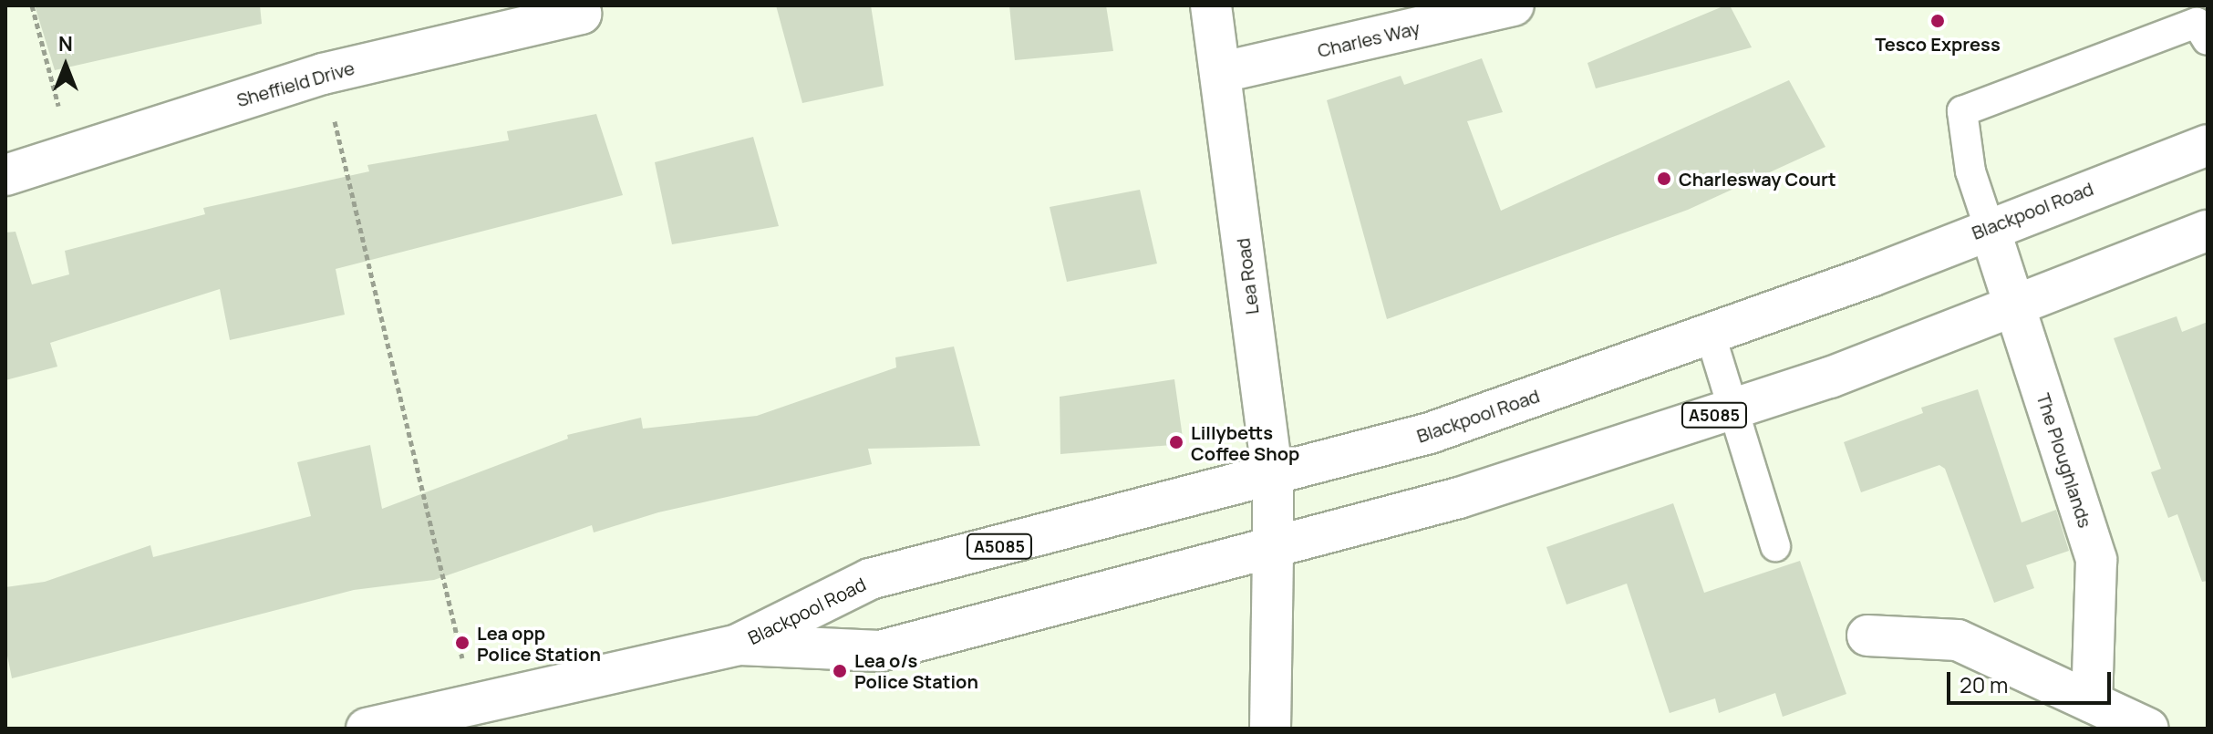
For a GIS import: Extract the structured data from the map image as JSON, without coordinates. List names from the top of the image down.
{
  "streets": {
    "main road": [
      "Charles Way",
      "Sheffield Drive",
      "Blackpool Road",
      "Lea Road",
      "A5085",
      "The Ploughlands"
    ]
  },
  "crossings": [
    ["Charles Way", "Lea Road"],
    ["Blackpool Road", "Lea Road"],
    ["Blackpool Road", "The Ploughlands"]
  ],
  "places": [
    "Tesco Express",
    "Charlesway Court",
    "Lillybetts Coffee Shop",
    "Lea opp Police Station",
    "Lea o/s Police Station"
  ],
  "scale_bar": "20 m",
  "north": "top"
}
